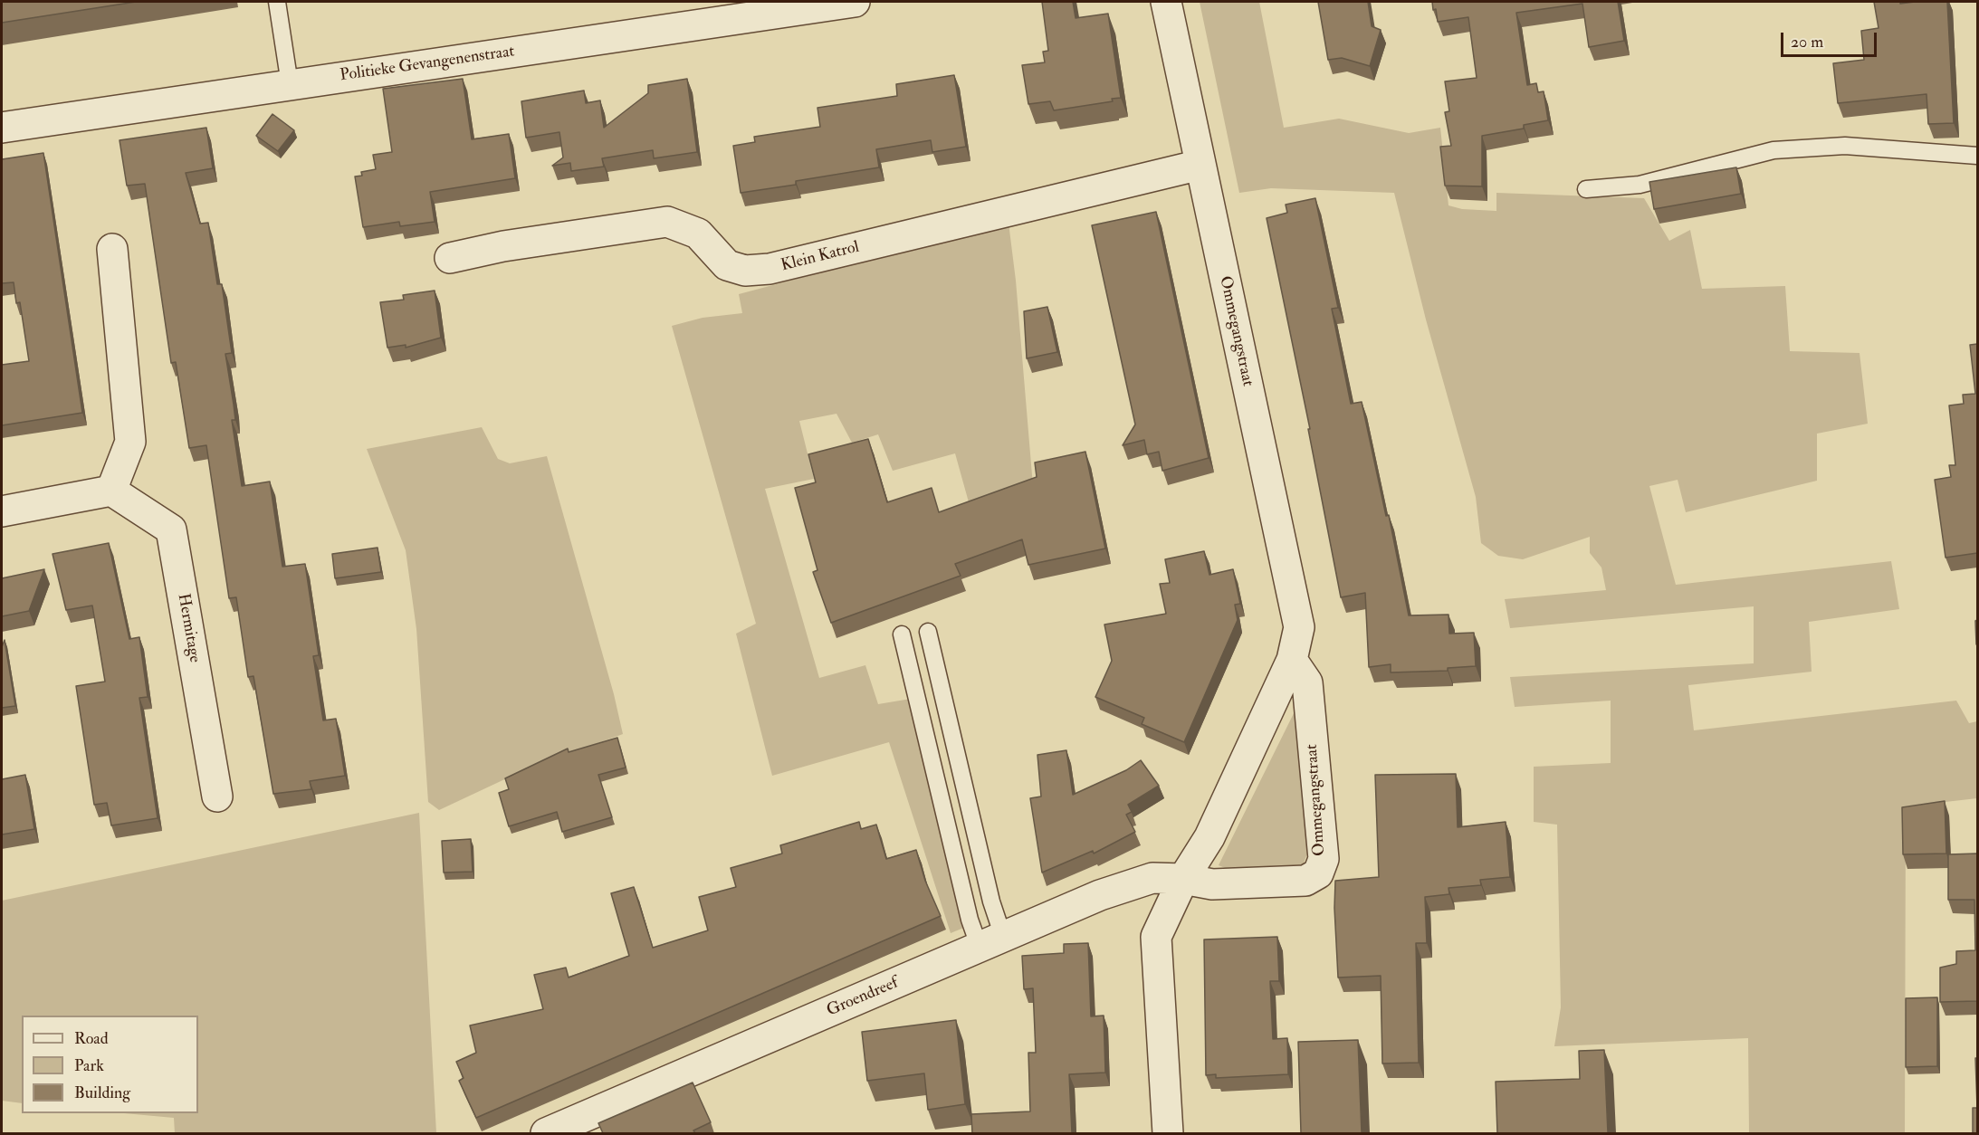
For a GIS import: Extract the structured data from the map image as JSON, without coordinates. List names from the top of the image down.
{
  "streets": {
    "street": [
      "Politieke Gevangenenstraat",
      "Klein Katrol",
      "Ommegangstraat",
      "Hermitage",
      "Groendreef"
    ]
  },
  "crossings": [
    ["Klein Katrol", "Ommegangstraat"],
    ["Ommegangstraat", "Groendreef"]
  ],
  "legend": ["Road", "Park", "Building"],
  "scale_bar": "20 m"
}
